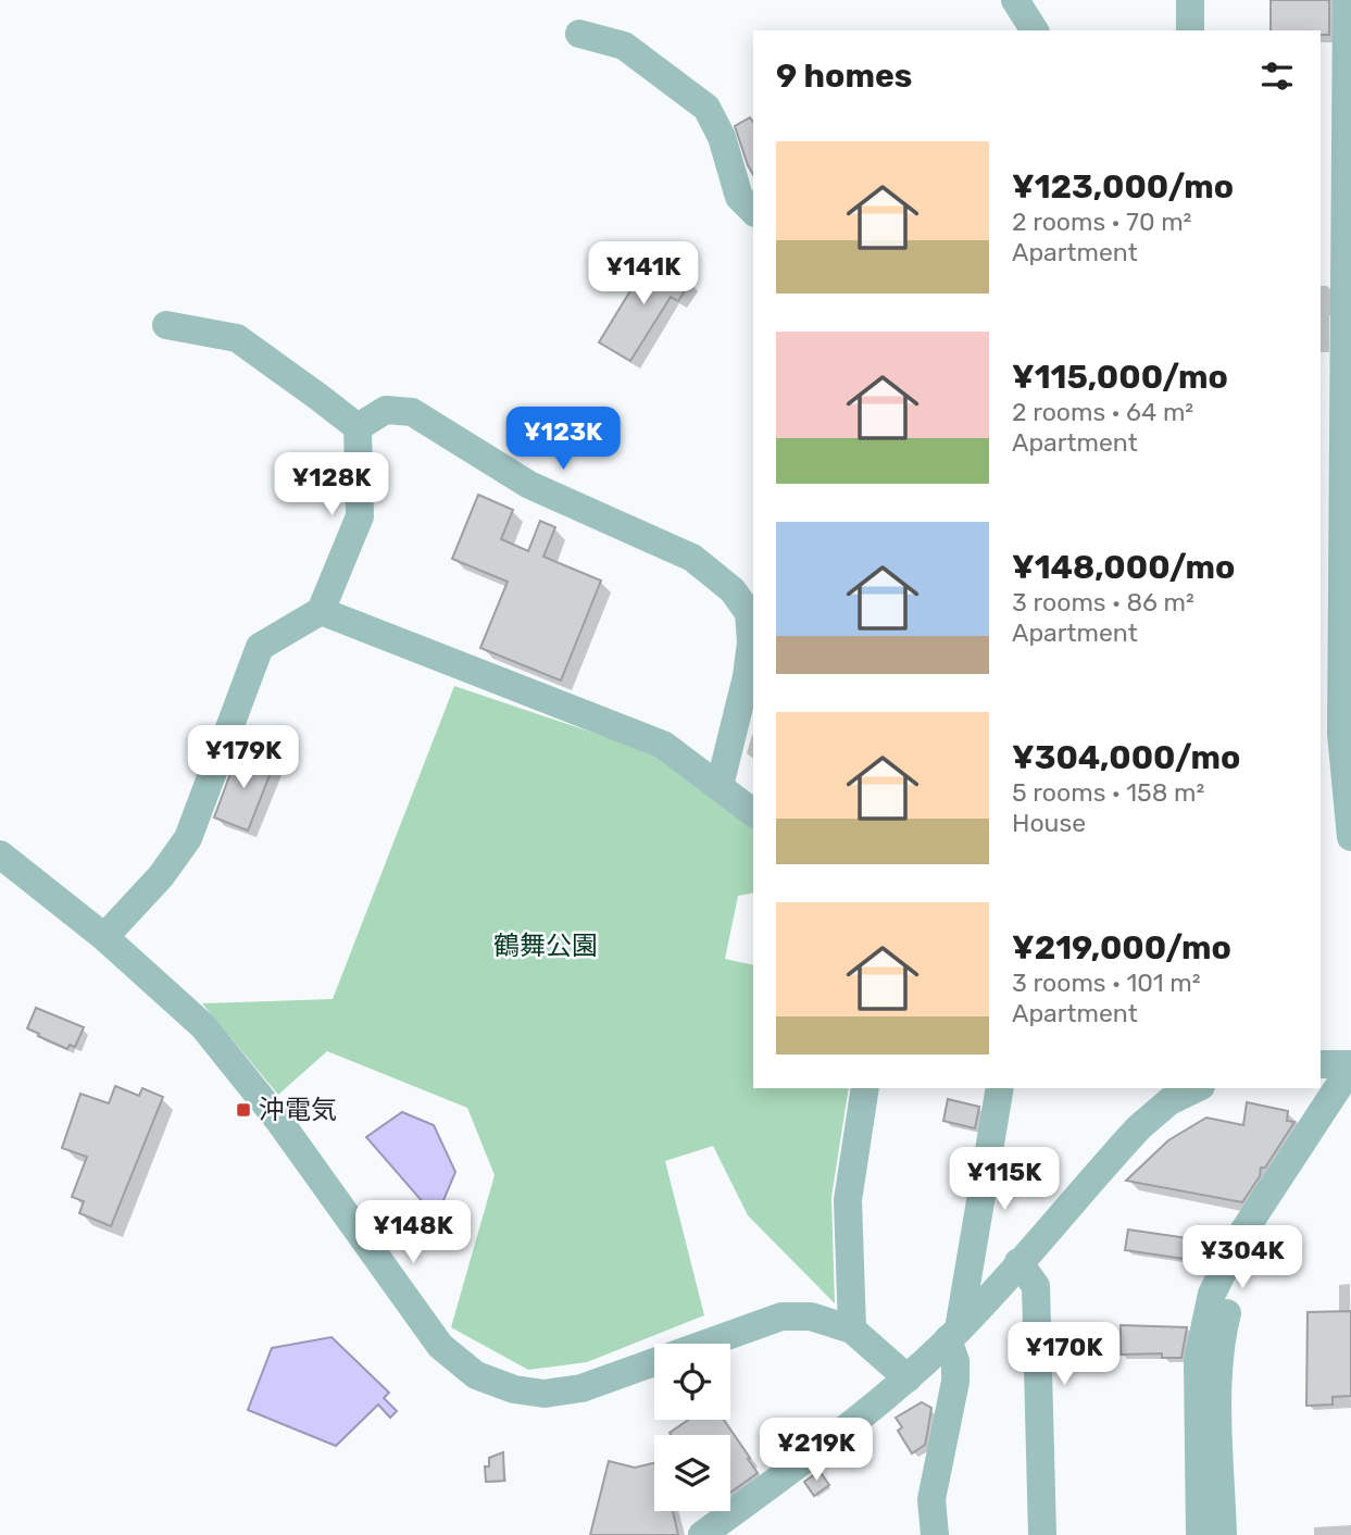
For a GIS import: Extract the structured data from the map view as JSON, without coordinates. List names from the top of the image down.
{
  "parks": ["鶴舞公園"],
  "places": {
    "transit": ["沖電気"]
  },
  "page": {
    "heading": "9 homes",
    "list": [
      {
        "name": "¥123,000/mo",
        "note": "2 rooms · 70 m² · Apartment"
      },
      {
        "name": "¥115,000/mo",
        "note": "2 rooms · 64 m² · Apartment"
      },
      {
        "name": "¥148,000/mo",
        "note": "3 rooms · 86 m² · Apartment"
      },
      {
        "name": "¥304,000/mo",
        "note": "5 rooms · 158 m² · House"
      },
      {
        "name": "¥219,000/mo",
        "note": "3 rooms · 101 m² · Apartment"
      }
    ],
    "price": [
      "¥141K",
      "¥123K",
      "¥128K",
      "¥179K",
      "¥115K",
      "¥148K",
      "¥304K",
      "¥170K",
      "¥219K"
    ]
  }
}
